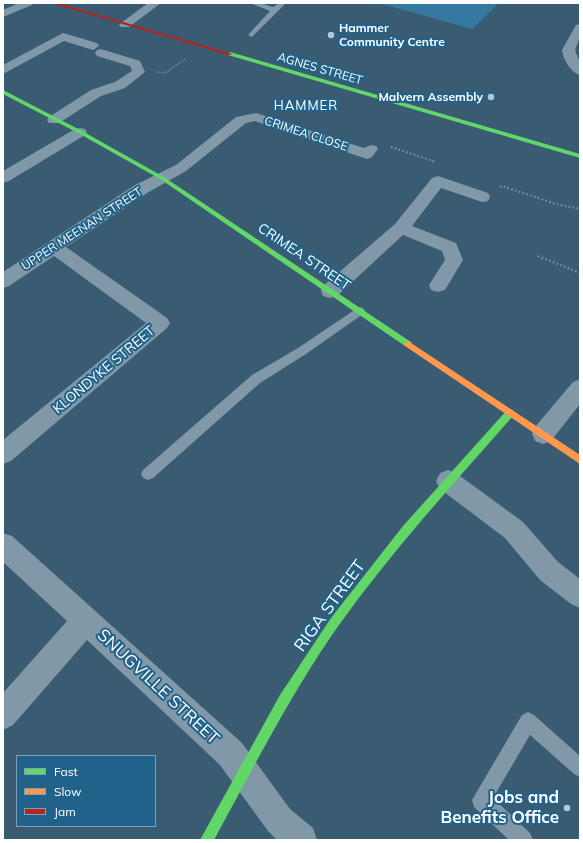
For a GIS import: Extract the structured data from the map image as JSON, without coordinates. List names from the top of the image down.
{
  "streets": {
    "street": [
      "AGNES STREET",
      "CRIMEA CLOSE",
      "UPPER MEENAN STREET",
      "CRIMEA STREET",
      "KLONDYKE STREET",
      "RIGA STREET",
      "SNUGVILLE STREET"
    ]
  },
  "crossings": [
    ["CRIMEA CLOSE", "UPPER MEENAN STREET"],
    ["CRIMEA CLOSE", "CRIMEA STREET"],
    ["UPPER MEENAN STREET", "CRIMEA STREET"],
    ["UPPER MEENAN STREET", "KLONDYKE STREET"],
    ["CRIMEA STREET", "RIGA STREET"],
    ["RIGA STREET", "SNUGVILLE STREET"]
  ],
  "districts": ["HAMMER"],
  "places": ["Hammer Community Centre", "Malvern Assembly", "Jobs and Benefits Office"],
  "legend": ["Fast", "Slow", "Jam"]
}
